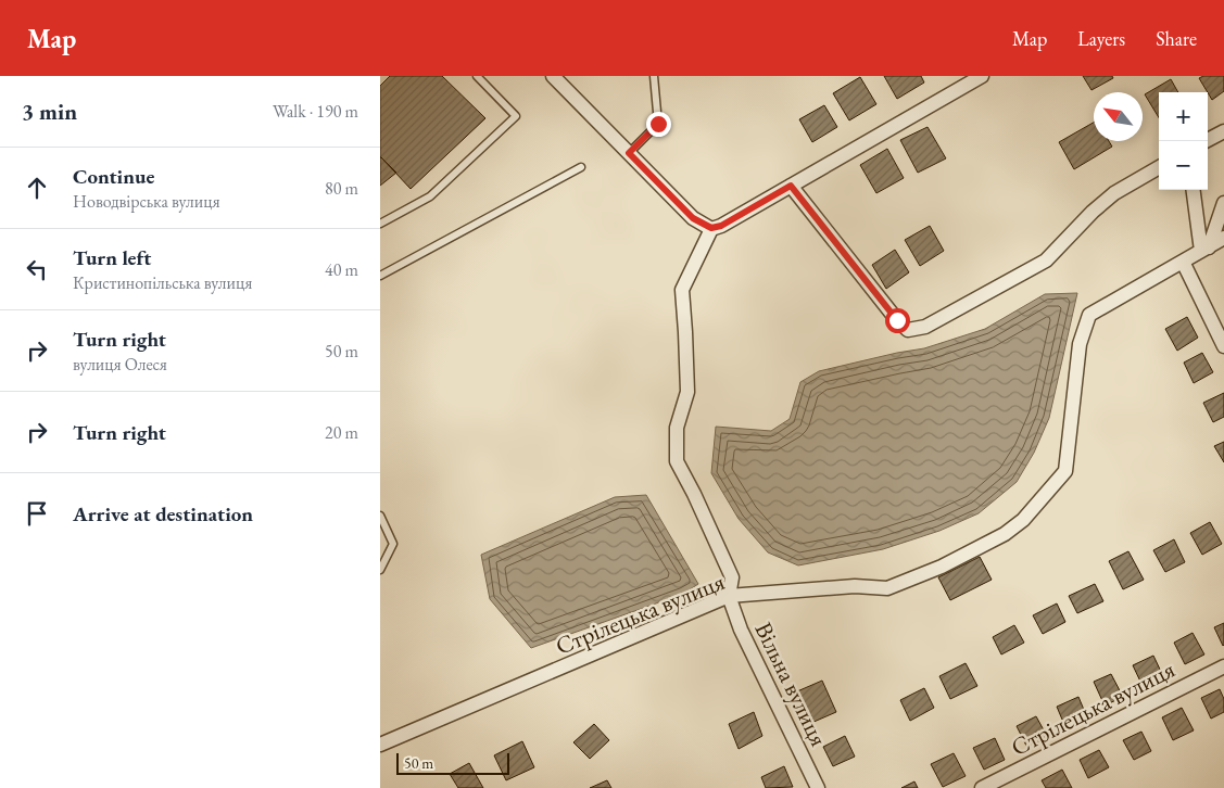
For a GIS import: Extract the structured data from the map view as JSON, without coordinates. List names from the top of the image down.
{
  "streets": {
    "street": ["Стрілецька вулиця", "Вільна вулиця"]
  },
  "crossings": [
    ["Стрілецька вулиця", "Вільна вулиця"]
  ],
  "scale_bar": "50 m",
  "north": "top left",
  "page": {
    "header": "Map",
    "nav": ["Map", "Layers", "Share"],
    "heading": ["3 min", "Walk · 190 m"],
    "map_buttons": ["+", "−"],
    "list": [
      ["Continue", "Новодвірська вулиця", "80 m"],
      ["Turn left", "Кристинопільська вулиця", "40 m"],
      ["Turn right", "вулиця Олеся", "50 m"],
      ["Turn right", "20 m"],
      "Arrive at destination"
    ],
    "scale": "50 m"
  }
}
